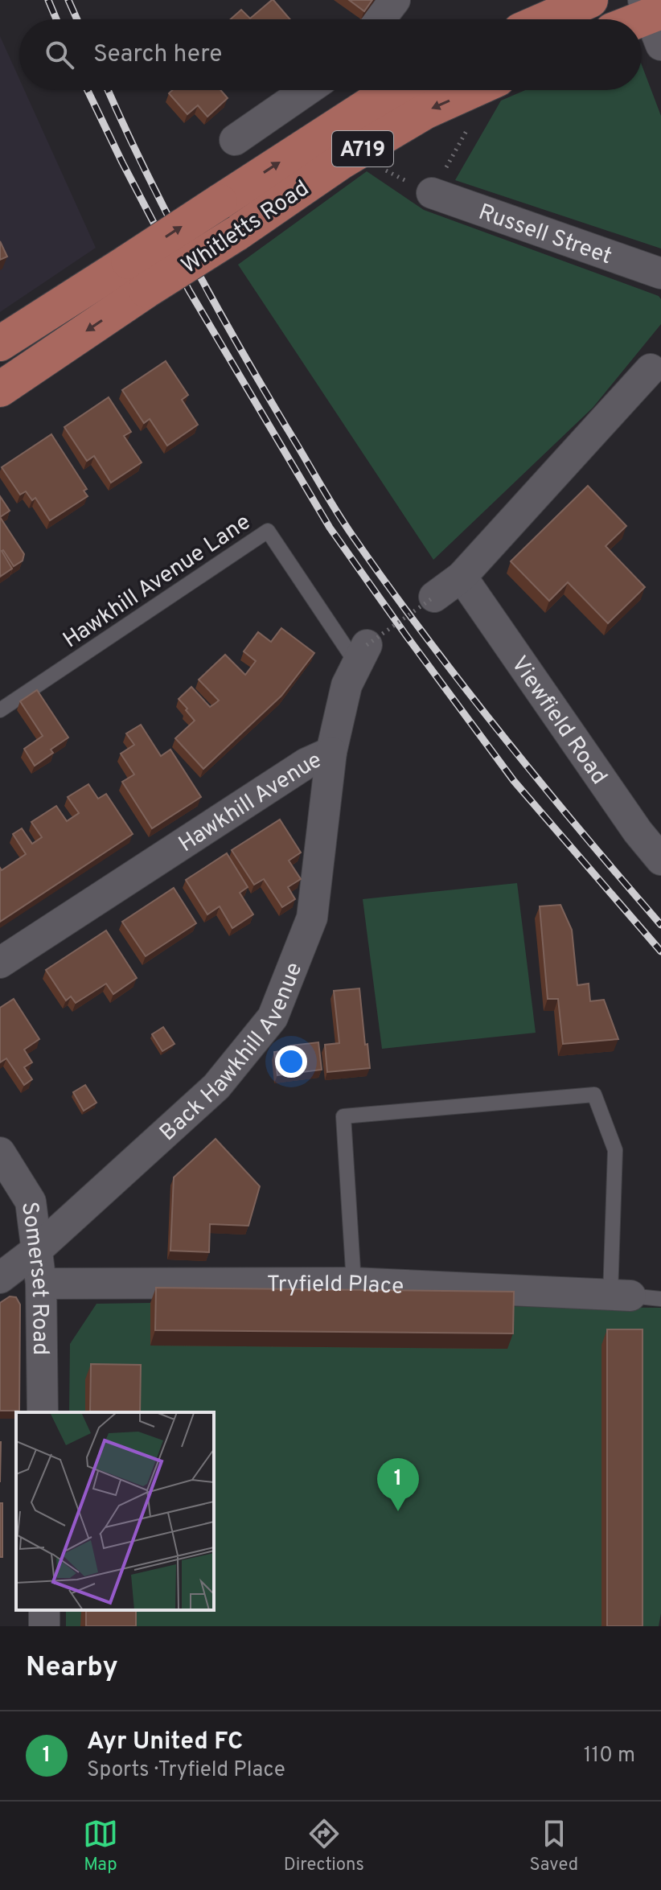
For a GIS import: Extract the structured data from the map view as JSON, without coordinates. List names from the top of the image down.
{
  "streets": {
    "main road": ["A719", "Whitletts Road"],
    "street": [
      "Russell Street",
      "Viewfield Road",
      "Hawkhill Avenue",
      "Back Hawkhill Avenue",
      "Somerset Road",
      "Tryfield Place"
    ],
    "lane": ["Hawkhill Avenue Lane"]
  },
  "crossings": [
    ["Hawkhill Avenue Lane", "Hawkhill Avenue"],
    ["Hawkhill Avenue", "Back Hawkhill Avenue"],
    ["Back Hawkhill Avenue", "Somerset Road"],
    ["Somerset Road", "Tryfield Place"]
  ],
  "page": {
    "search": "Search here",
    "pins": "1",
    "heading": "Nearby",
    "list": [
      {
        "mark": "1",
        "name": "Ayr United FC",
        "note": "Sports · Tryfield Place",
        "value": "110 m"
      }
    ],
    "nav": ["Map", "Directions", "Saved"]
  }
}
